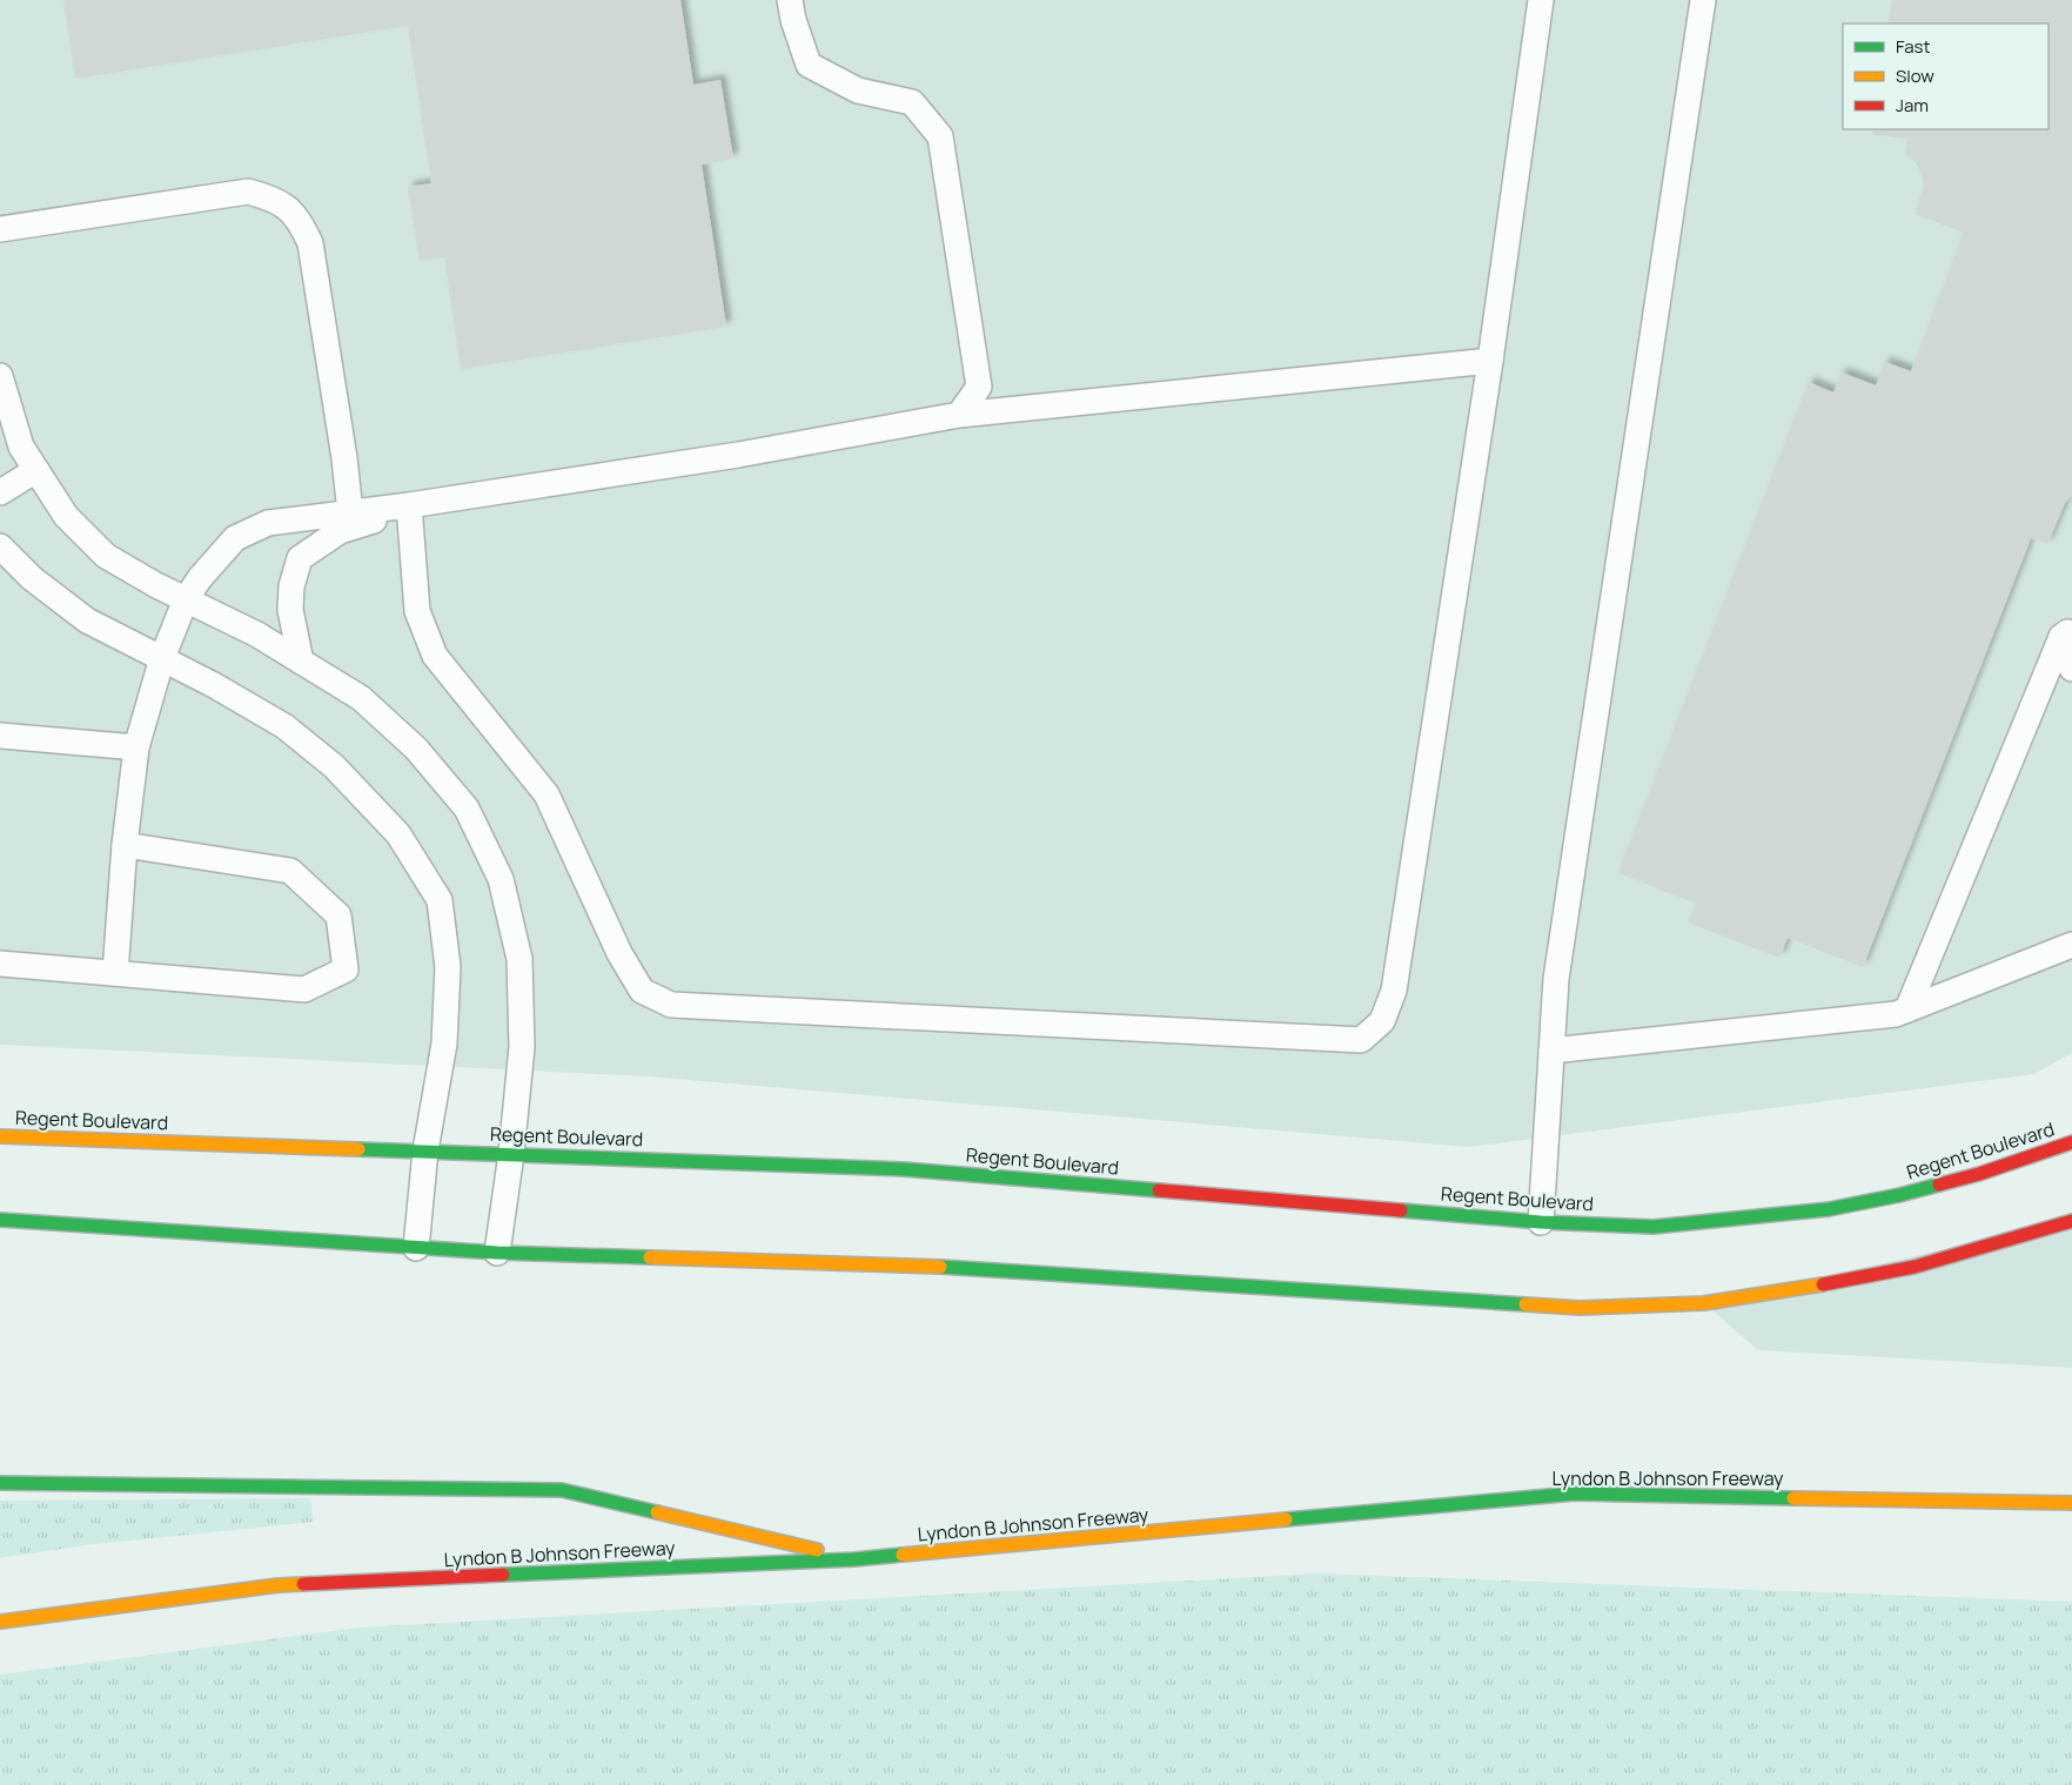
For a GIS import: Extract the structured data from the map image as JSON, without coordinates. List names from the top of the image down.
{
  "streets": {
    "main road": ["Regent Boulevard", "Lyndon B Johnson Freeway"]
  },
  "legend": ["Fast", "Slow", "Jam"]
}
